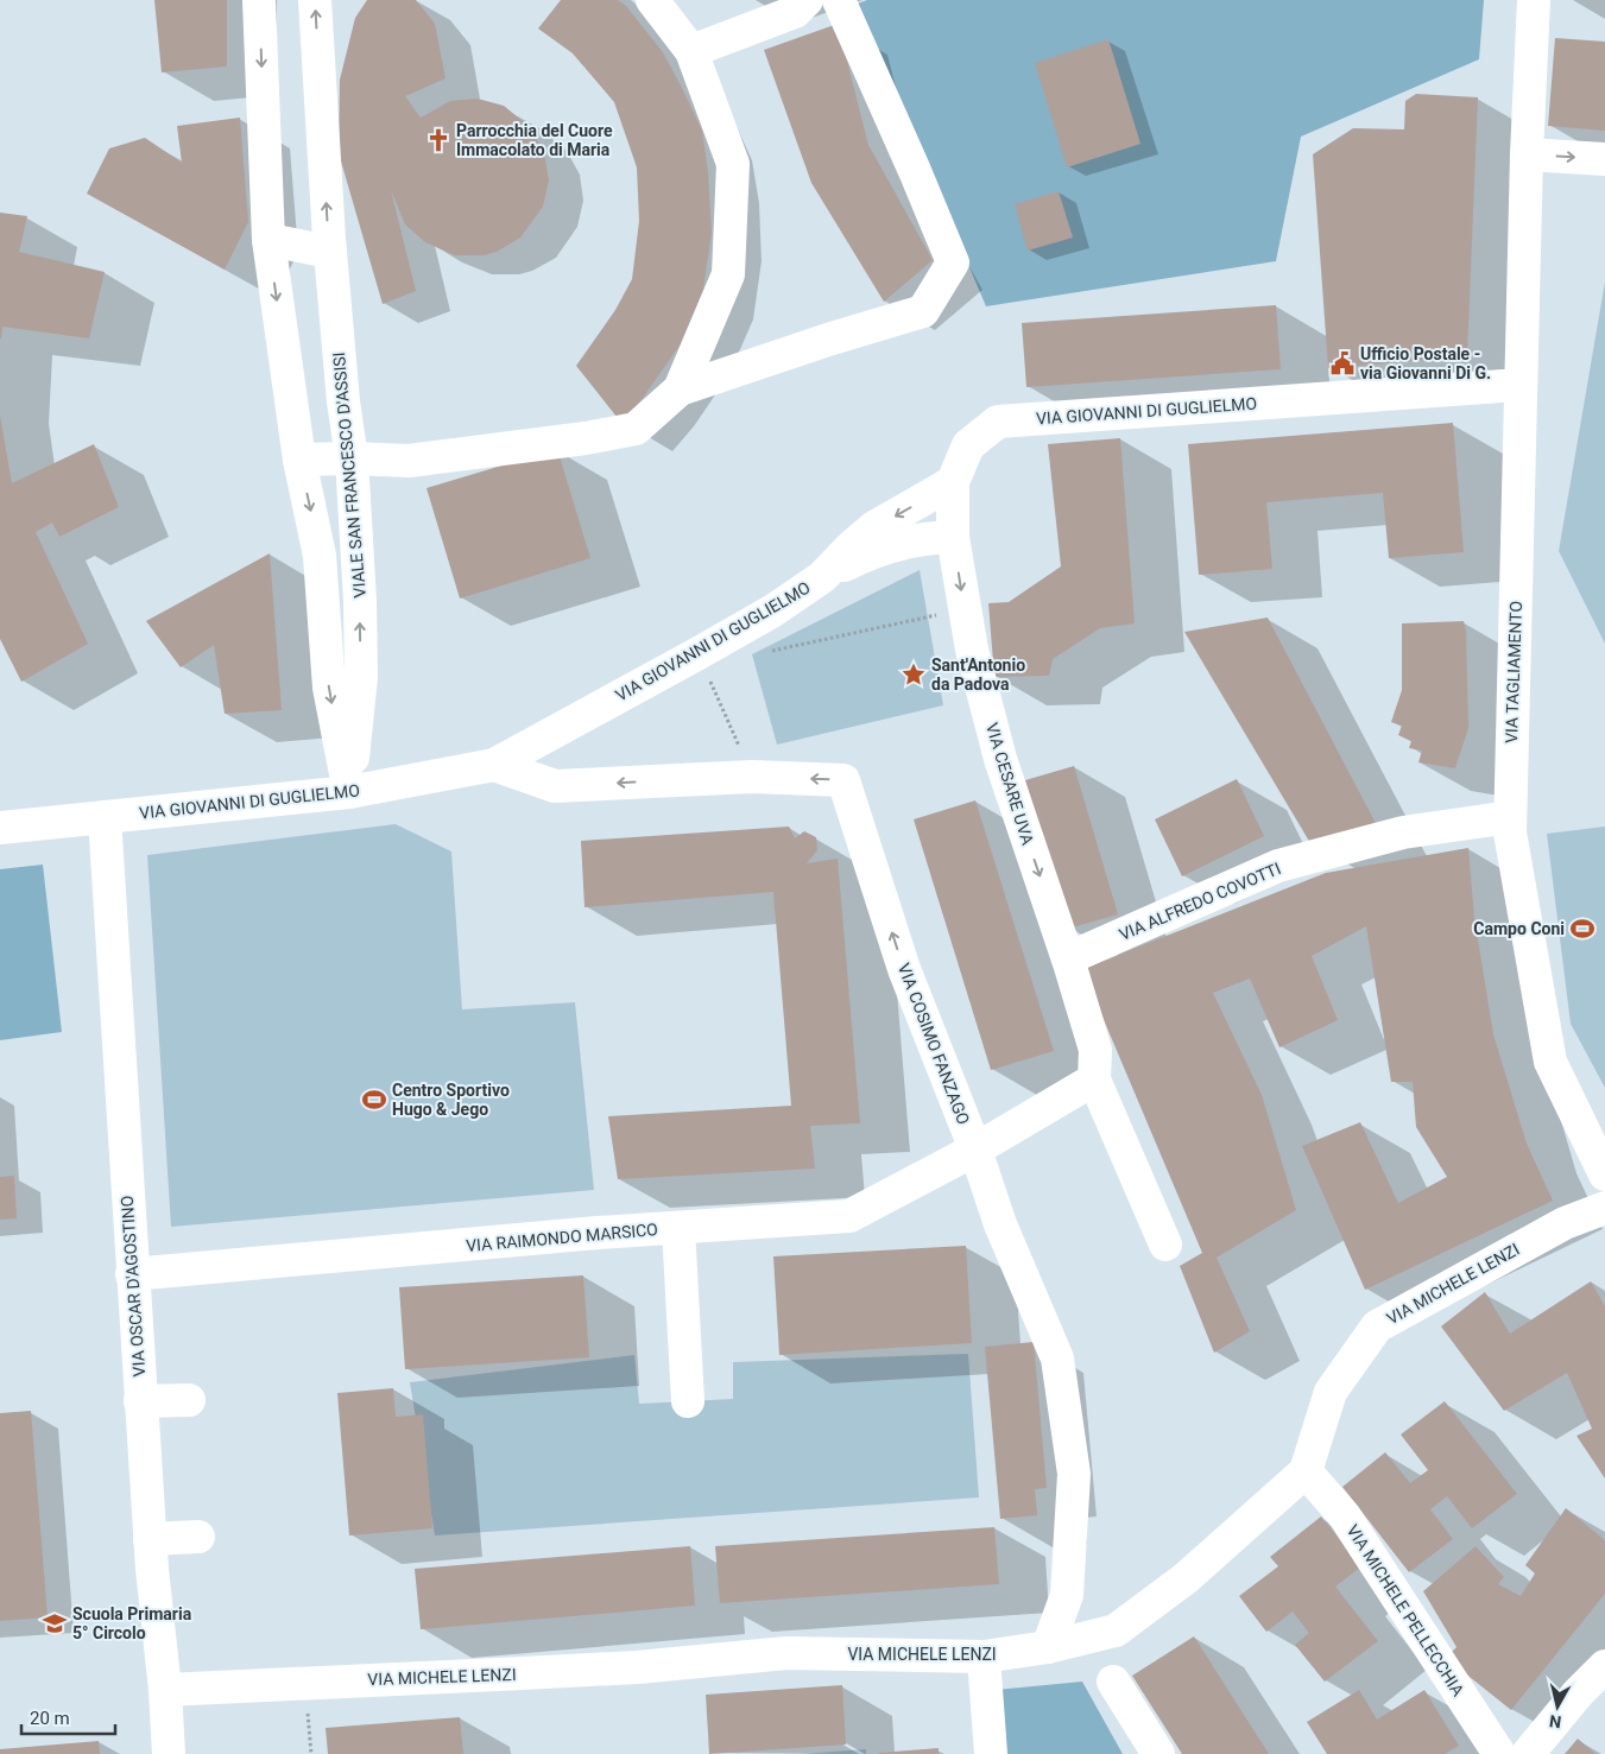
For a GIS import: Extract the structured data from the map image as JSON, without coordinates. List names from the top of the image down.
{
  "streets": {
    "street": [
      "VIA GIOVANNI DI GUGLIELMO",
      "VIALE SAN FRANCESCO D'ASSISI",
      "VIA TAGLIAMENTO",
      "VIA CESARE UVA",
      "VIA ALFREDO COVOTTI",
      "VIA COSIMO FANZAGO",
      "VIA RAIMONDO MARSICO",
      "VIA MICHELE LENZI",
      "VIA OSCAR D'AGOSTINO",
      "VIA MICHELE PELLECCHIA"
    ]
  },
  "crossings": [
    ["VIA GIOVANNI DI GUGLIELMO", "VIALE SAN FRANCESCO D'ASSISI"],
    ["VIA GIOVANNI DI GUGLIELMO", "VIA TAGLIAMENTO"],
    ["VIA GIOVANNI DI GUGLIELMO", "VIA CESARE UVA"],
    ["VIA GIOVANNI DI GUGLIELMO", "VIA COSIMO FANZAGO"],
    ["VIA GIOVANNI DI GUGLIELMO", "VIA OSCAR D'AGOSTINO"],
    ["VIA TAGLIAMENTO", "VIA ALFREDO COVOTTI"],
    ["VIA CESARE UVA", "VIA ALFREDO COVOTTI"],
    ["VIA COSIMO FANZAGO", "VIA RAIMONDO MARSICO"],
    ["VIA COSIMO FANZAGO", "VIA MICHELE LENZI"],
    ["VIA RAIMONDO MARSICO", "VIA OSCAR D'AGOSTINO"],
    ["VIA MICHELE LENZI", "VIA OSCAR D'AGOSTINO"],
    ["VIA MICHELE LENZI", "VIA MICHELE PELLECCHIA"]
  ],
  "one_way": ["VIA CESARE UVA", "VIA COSIMO FANZAGO"],
  "places": {
    "church": ["Parrocchia del Cuore Immacolato di Maria"],
    "public building": ["Ufficio Postale - via Giovanni Di G."],
    "place": ["Sant'Antonio da Padova"],
    "sports": ["Campo Coni", "Centro Sportivo Hugo & Jego"],
    "school or university": ["Scuola Primaria 5° Circolo"]
  },
  "scale_bar": "20 m",
  "north": "bottom"
}
